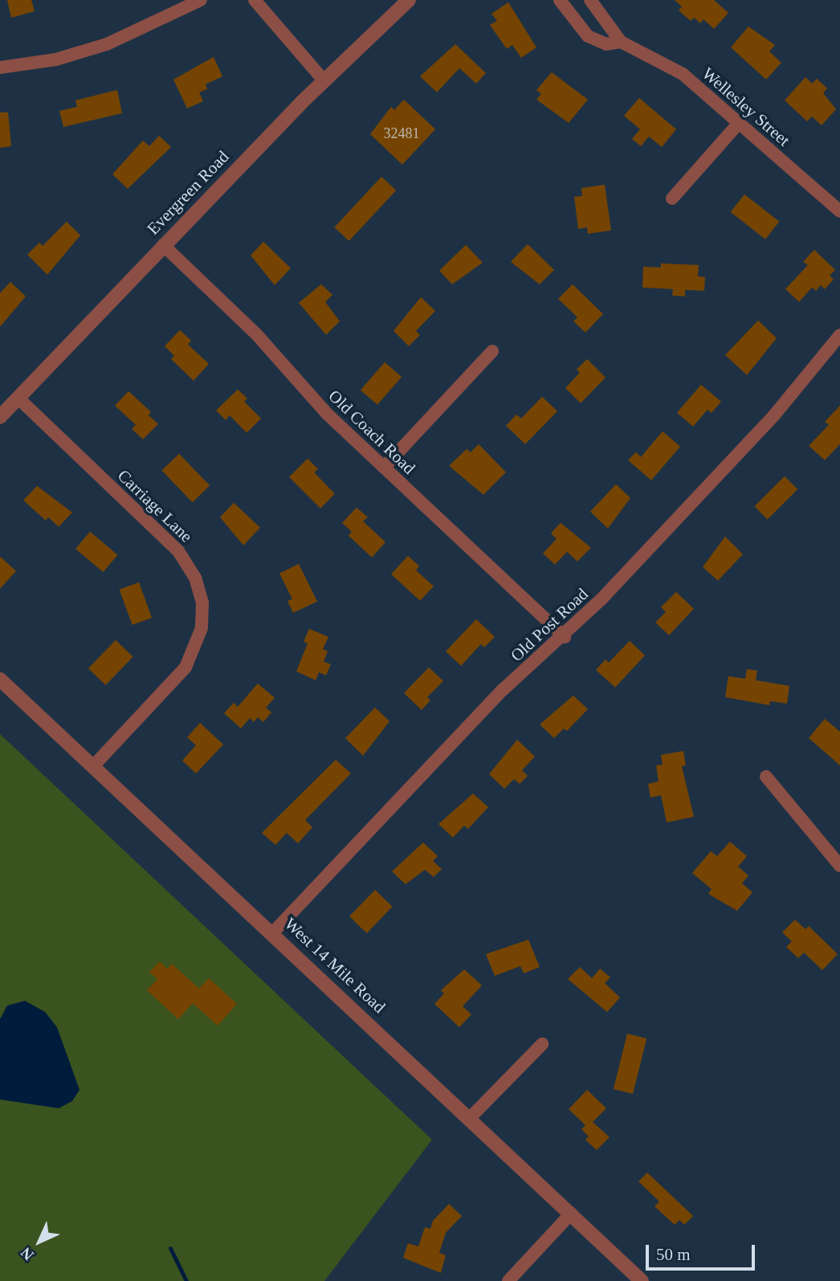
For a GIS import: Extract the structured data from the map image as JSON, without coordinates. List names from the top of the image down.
{
  "streets": {
    "street": [
      "Wellesley Street",
      "Evergreen Road",
      "Old Coach Road",
      "Carriage Lane",
      "Old Post Road",
      "West 14 Mile Road"
    ]
  },
  "crossings": [
    ["Evergreen Road", "Old Coach Road"],
    ["Evergreen Road", "Carriage Lane"],
    ["Old Coach Road", "Old Post Road"],
    ["Carriage Lane", "West 14 Mile Road"],
    ["Old Post Road", "West 14 Mile Road"]
  ],
  "house_numbers": ["32481"],
  "scale_bar": "50 m",
  "north": "bottom left"
}
